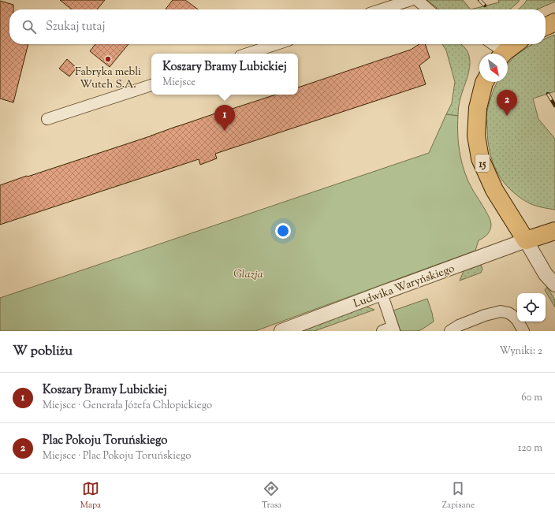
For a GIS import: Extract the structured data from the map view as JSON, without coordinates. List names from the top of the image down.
{
  "streets": {
    "main road": ["15"],
    "street": ["Ludwika Waryńskiego"]
  },
  "crossings": [
    ["15", "Ludwika Waryńskiego"]
  ],
  "parks": ["Glazja"],
  "places": ["Fabryka mebli Wuteh S.A."],
  "north": "bottom right",
  "page": {
    "search": "Szukaj tutaj",
    "popup": ["Koszary Bramy Lubickiej", "Miejsce"],
    "pins": ["2", "1"],
    "heading": ["W pobliżu", "Wyniki: 2"],
    "list": [
      {
        "mark": "1",
        "name": "Koszary Bramy Lubickiej",
        "note": "Miejsce · Generała Józefa Chłopickiego",
        "value": "60 m"
      },
      {
        "mark": "2",
        "name": "Plac Pokoju Toruńskiego",
        "note": "Miejsce · Plac Pokoju Toruńskiego",
        "value": "120 m"
      }
    ],
    "nav": ["Mapa", "Trasa", "Zapisane"]
  }
}
